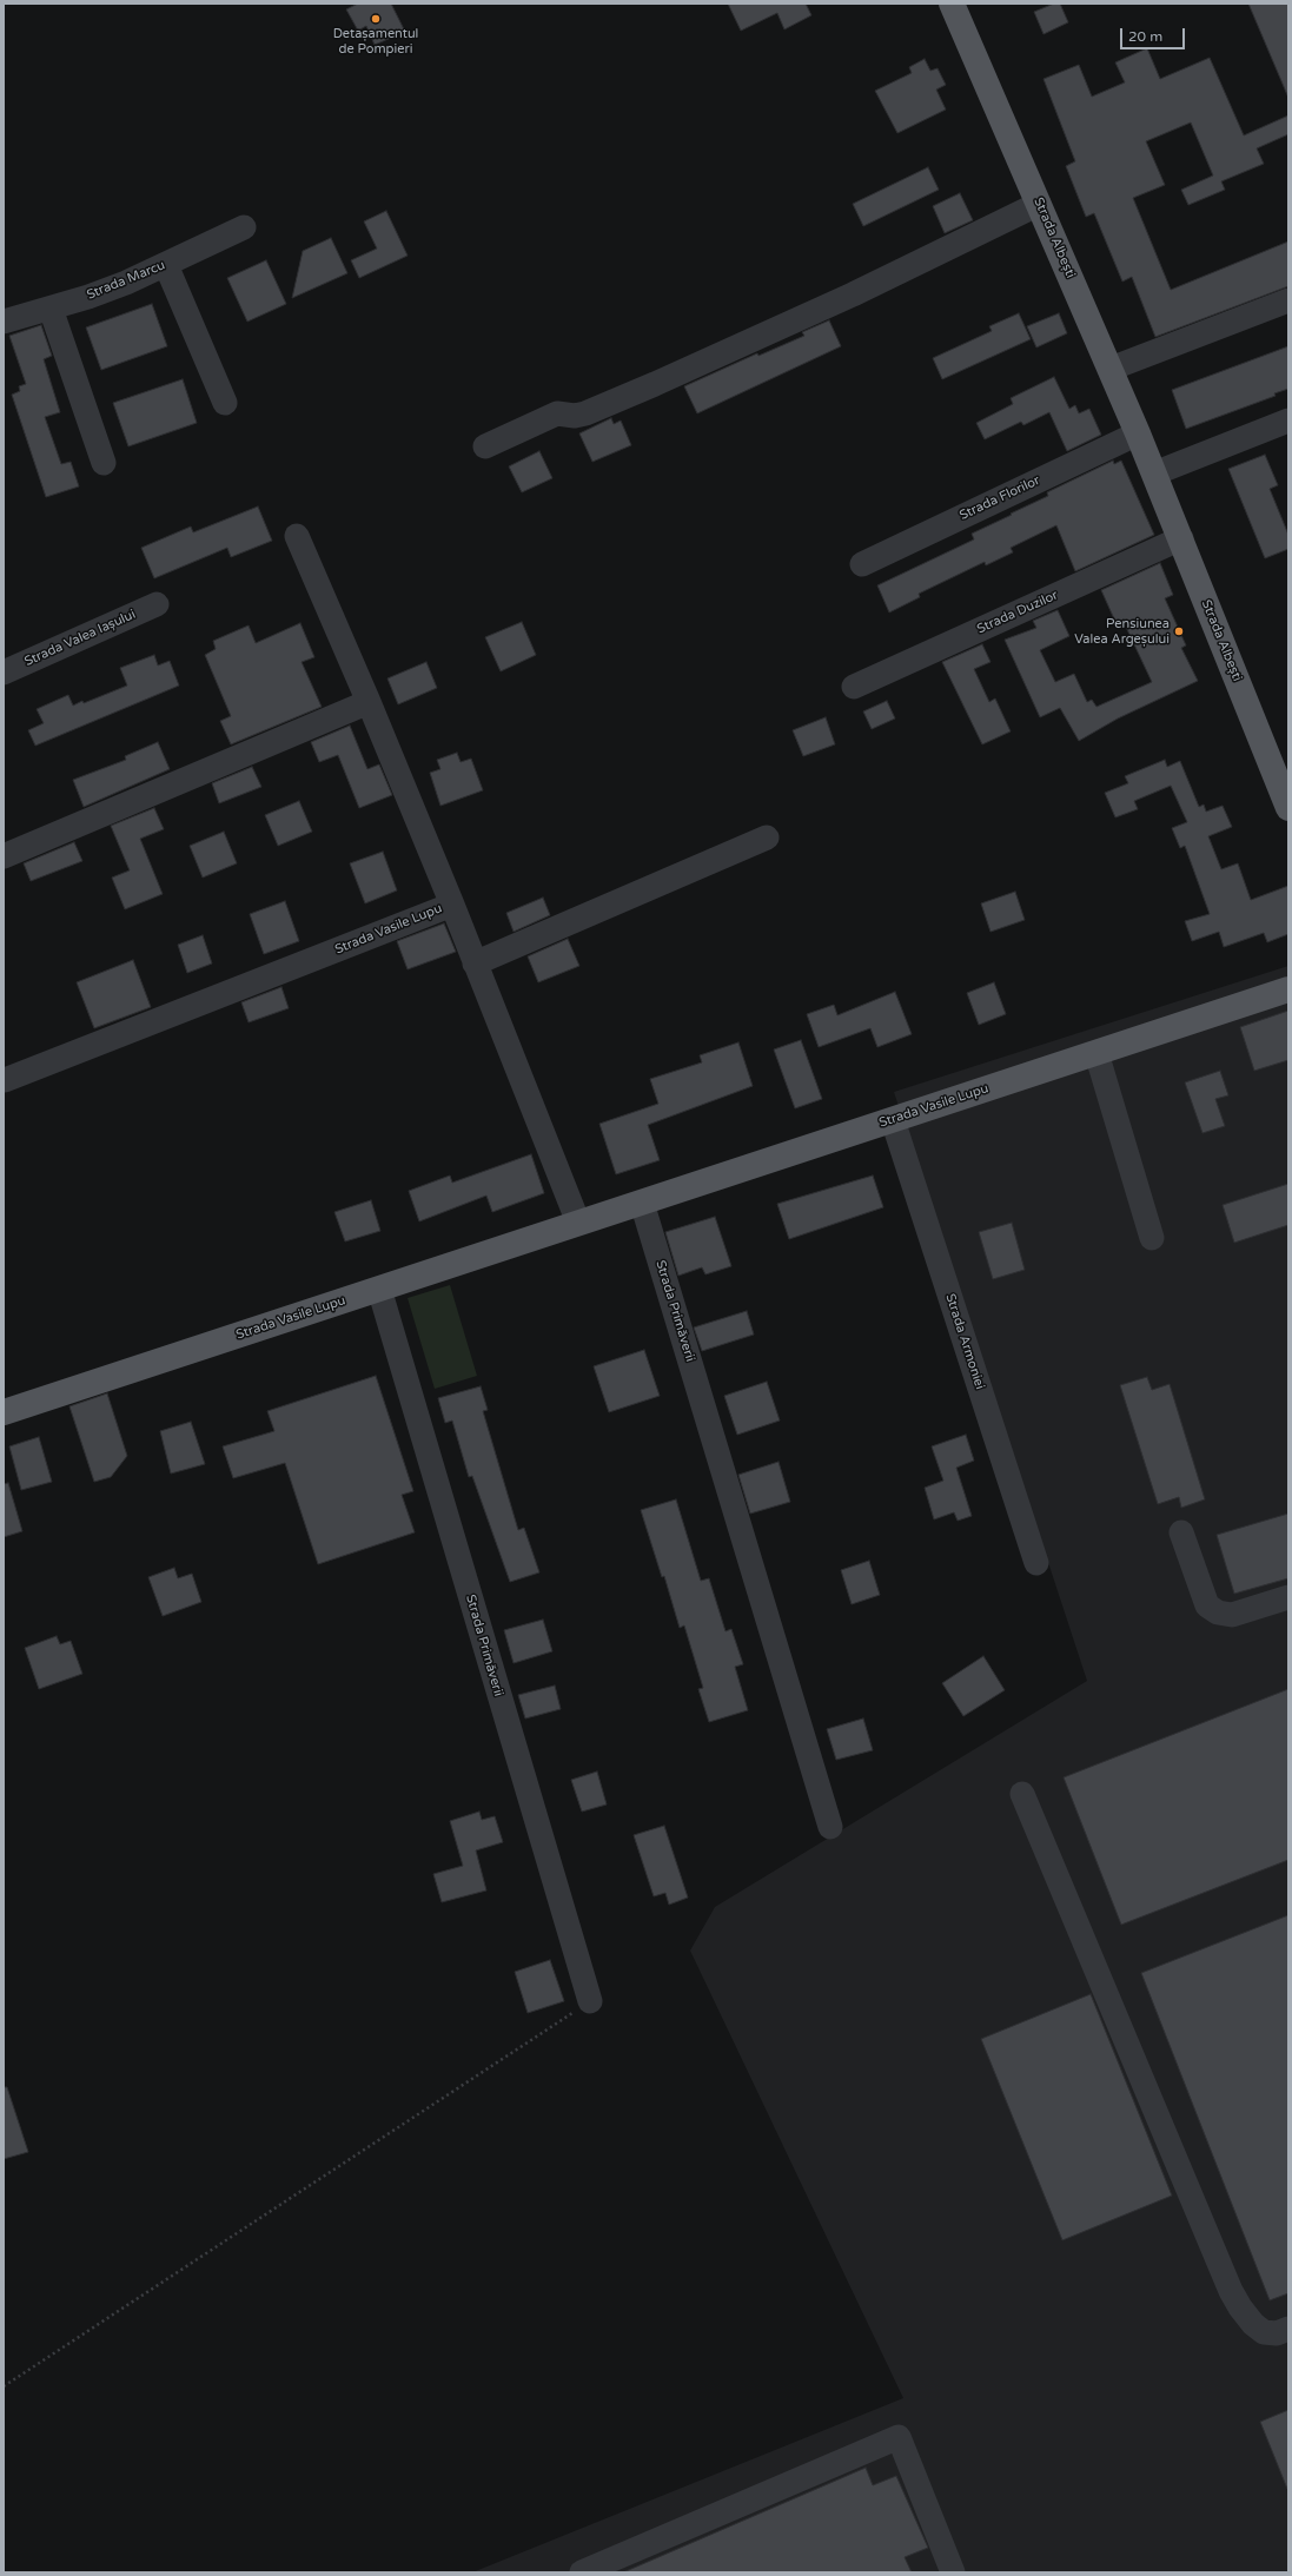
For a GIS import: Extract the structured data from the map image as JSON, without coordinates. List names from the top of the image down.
{
  "streets": {
    "main road": ["Strada Albești", "Strada Vasile Lupu"],
    "street": [
      "Strada Marcu",
      "Strada Florilor",
      "Strada Duzilor",
      "Strada Valea Iașului",
      "Strada Primăverii",
      "Strada Armoniei"
    ]
  },
  "crossings": [
    ["Strada Albești", "Strada Florilor"],
    ["Strada Albești", "Strada Duzilor"],
    ["Strada Vasile Lupu", "Strada Primăverii"],
    ["Strada Vasile Lupu", "Strada Armoniei"]
  ],
  "places": ["Detașamentul de Pompieri", "Pensiunea Valea Argeșului"],
  "scale_bar": "20 m"
}
